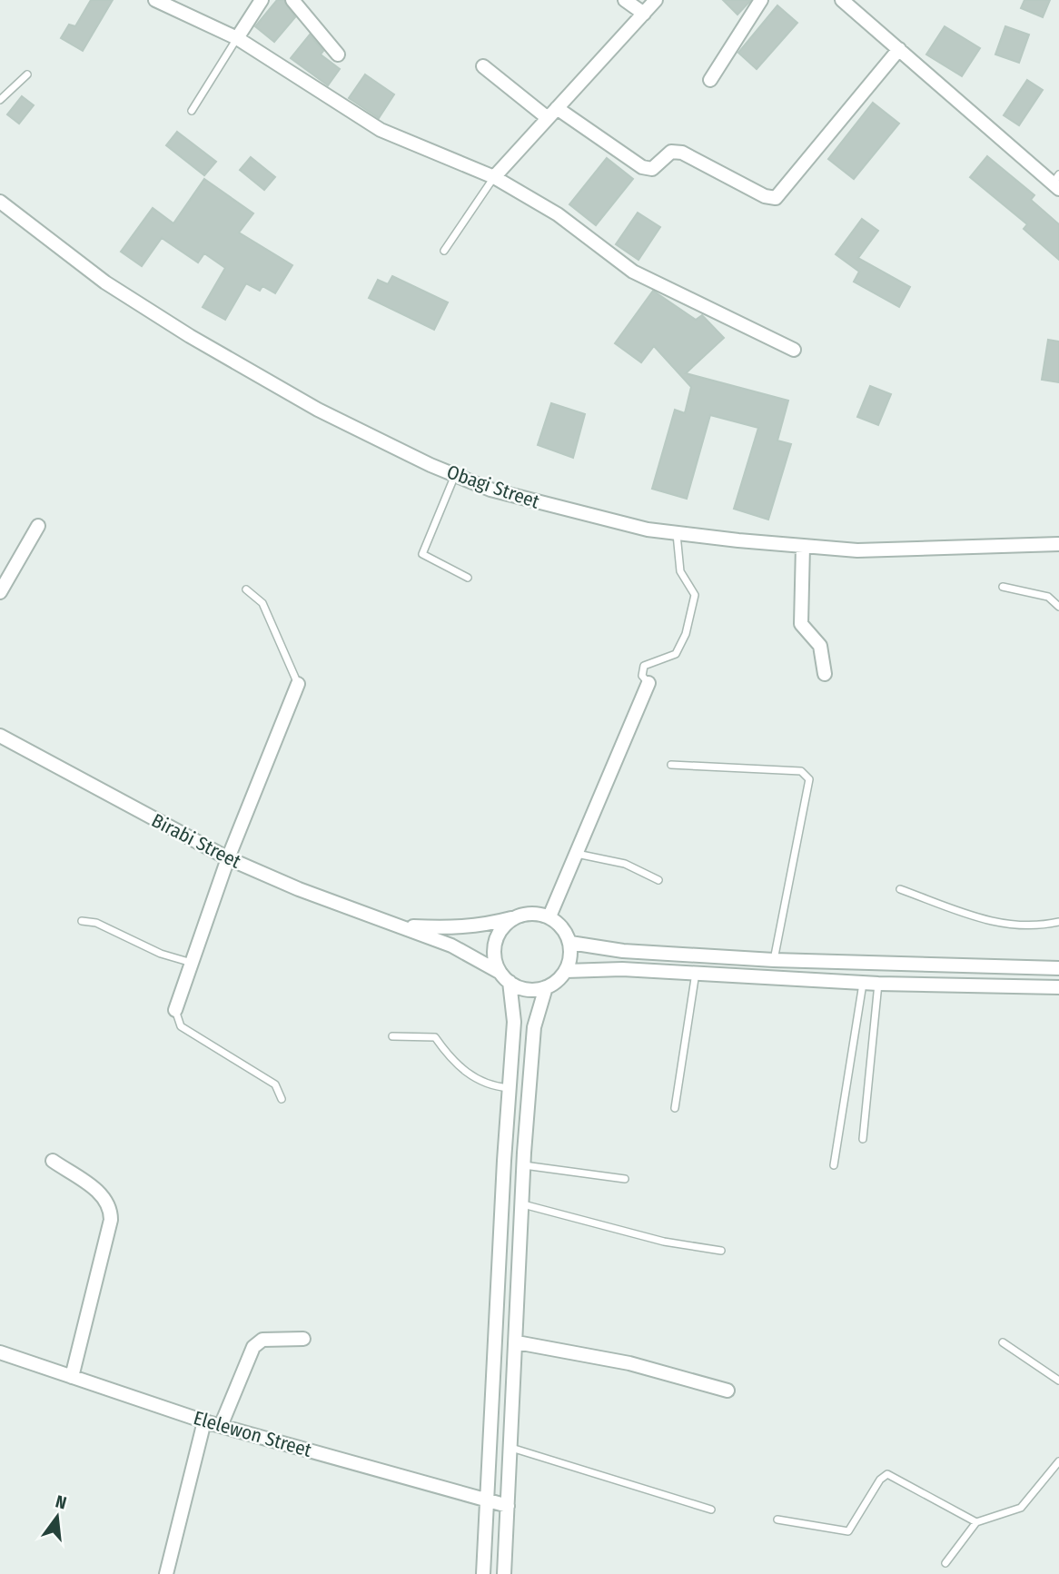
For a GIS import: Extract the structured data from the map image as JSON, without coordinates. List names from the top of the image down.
{
  "streets": {
    "street": ["Obagi Street", "Birabi Street", "Elelewon Street"]
  },
  "north": "top"
}
